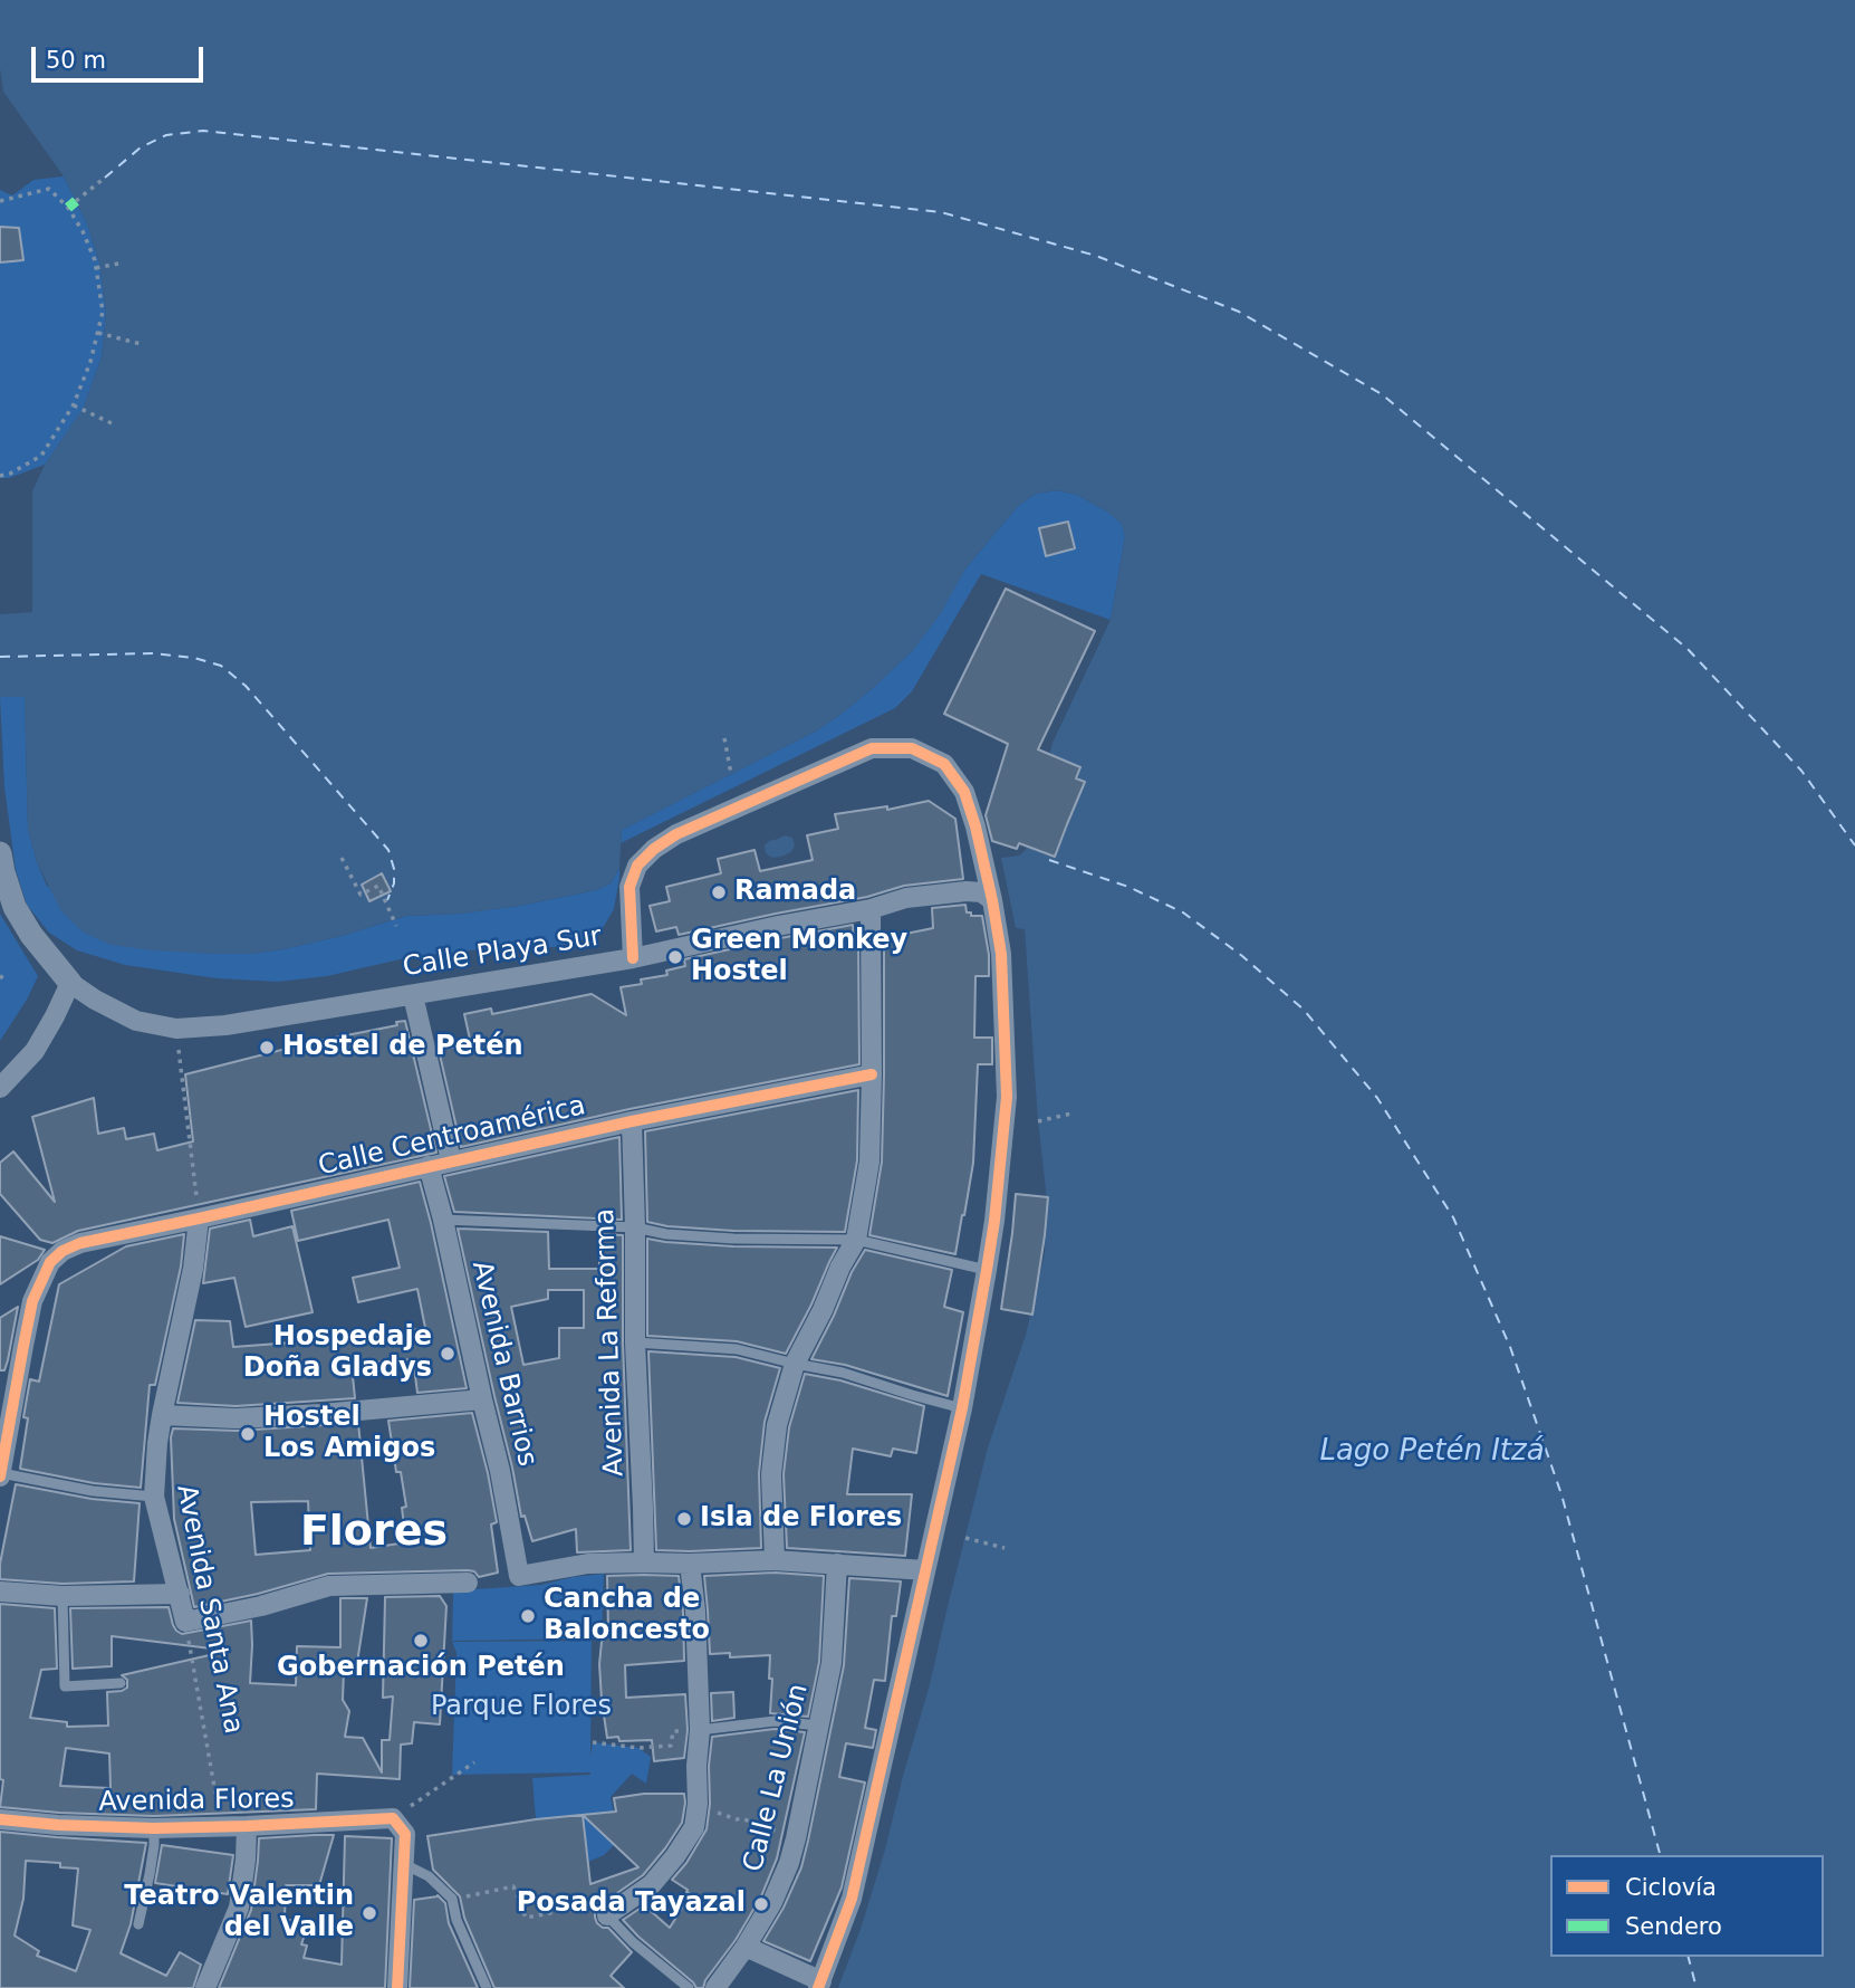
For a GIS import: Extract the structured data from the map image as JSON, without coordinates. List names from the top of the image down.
{
  "streets": {
    "street": [
      "Calle Playa Sur",
      "Calle Centroamérica",
      "Avenida La Reforma",
      "Avenida Barrios",
      "Avenida Santa Ana",
      "Calle La Unión",
      "Avenida Flores"
    ]
  },
  "crossings": [
    ["Calle Centroamérica", "Avenida La Reforma"],
    ["Calle Centroamérica", "Avenida Barrios"],
    ["Calle Centroamérica", "Avenida Santa Ana"],
    ["Avenida La Reforma", "Avenida Barrios"],
    ["Avenida Santa Ana", "Avenida Flores"]
  ],
  "districts": ["Flores"],
  "water": ["Lago Petén Itzá"],
  "parks": ["Parque Flores"],
  "places": [
    "Ramada",
    "Green Monkey Hostel",
    "Hostel de Petén",
    "Hospedaje Doña Gladys",
    "Hostel Los Amigos",
    "Isla de Flores",
    "Cancha de Baloncesto",
    "Gobernación Petén",
    "Posada Tayazal",
    "Teatro Valentin del Valle"
  ],
  "legend": ["Ciclovía", "Sendero"],
  "scale_bar": "50 m"
}
